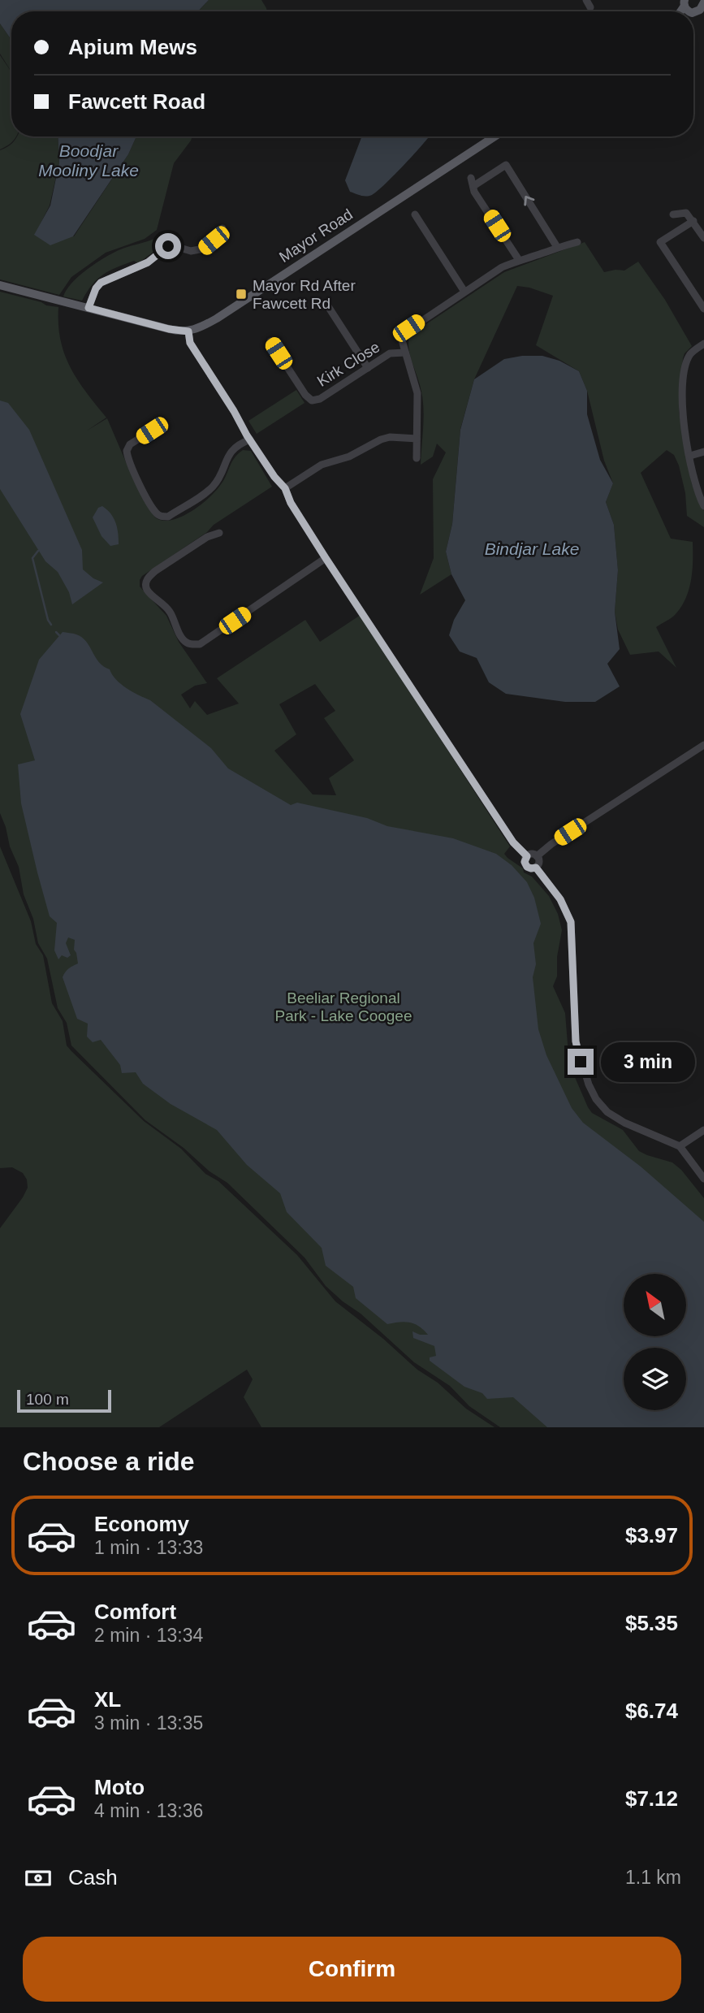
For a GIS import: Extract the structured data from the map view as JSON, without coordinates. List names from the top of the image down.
{
  "streets": {
    "main road": ["Mayor Road"],
    "street": ["Kirk Close"]
  },
  "water": ["Boodjar Mooliny Lake", "Bindjar Lake"],
  "parks": ["Beeliar Regional Park - Lake Coogee"],
  "places": {
    "transit": ["Mayor Rd After Fawcett Rd"]
  },
  "scale_bar": "100 m",
  "north": "top left",
  "page": {
    "banner": ["Apium Mews", "Fawcett Road"],
    "bubble": "3 min",
    "scale": "100 m",
    "heading": "Choose a ride",
    "list": [
      {
        "name": "Economy",
        "note": "1 min · 13:33",
        "value": "$3.97"
      },
      {
        "name": "Comfort",
        "note": "2 min · 13:34",
        "value": "$5.35"
      },
      {
        "name": "XL",
        "note": "3 min · 13:35",
        "value": "$6.74"
      },
      {
        "name": "Moto",
        "note": "4 min · 13:36",
        "value": "$7.12"
      }
    ],
    "pay": ["Cash", "1.1 km"],
    "buttons": "Confirm"
  }
}
